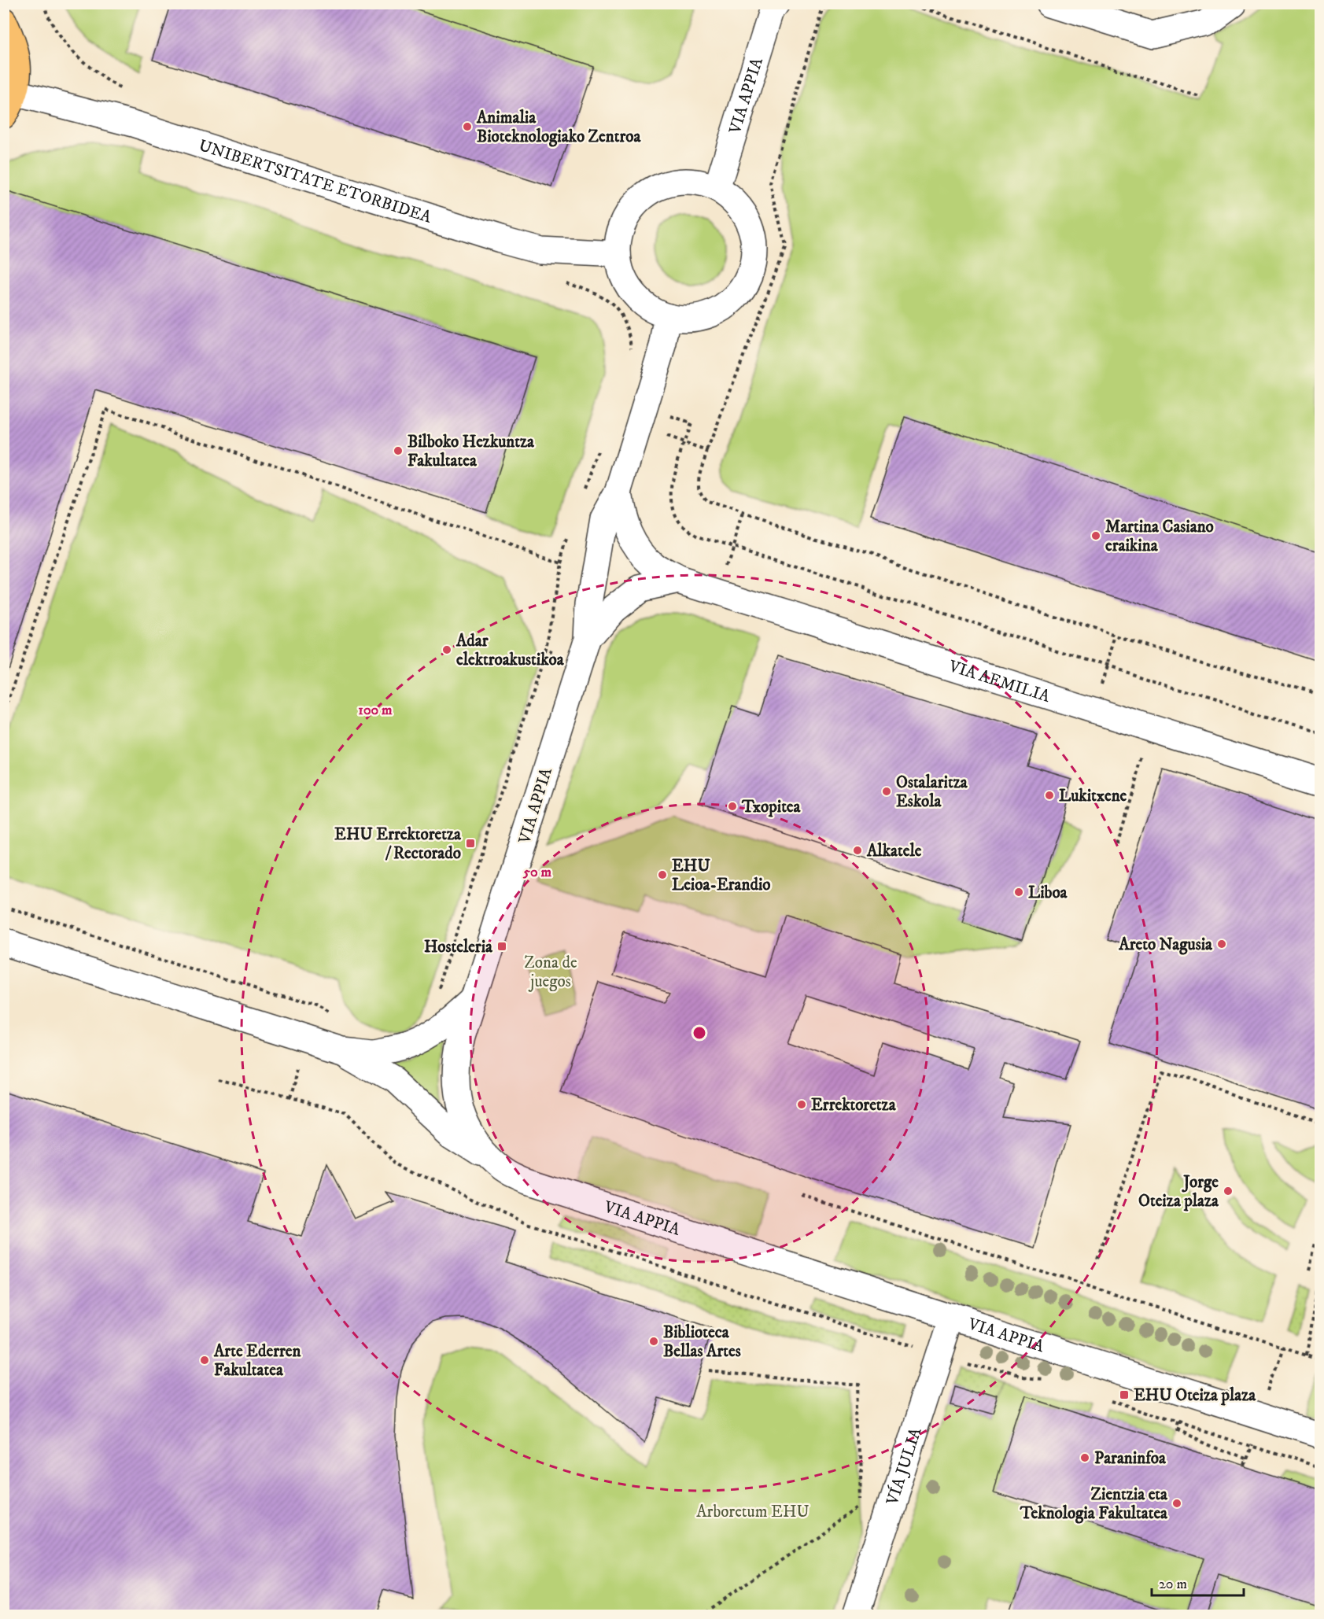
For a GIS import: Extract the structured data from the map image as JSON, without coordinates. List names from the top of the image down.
{
  "streets": {
    "street": [
      "VIA APPIA",
      "UNIBERTSITATE ETORBIDEA",
      "VIA AEMILIA",
      "VÍA JULIA"
    ]
  },
  "crossings": [
    ["VIA APPIA", "UNIBERTSITATE ETORBIDEA"],
    ["VIA APPIA", "VIA AEMILIA"],
    ["VIA APPIA", "VÍA JULIA"]
  ],
  "parks": ["Zona de juegos", "Arboretum EHU"],
  "places": {
    "other": [
      "Animalia Bioteknologiako Zentroa",
      "Bilboko Hezkuntza Fakultatea",
      "Martina Casiano eraikina",
      "Adar elektroakustikoa",
      "Ostalaritza Eskola",
      "Lukitxene",
      "Txopitea",
      "Alkatele",
      "EHU Leioa-Erandio",
      "Liboa",
      "Areto Nagusia",
      "Errektoretza",
      "Jorge Oteiza plaza",
      "Biblioteca Bellas Artes",
      "Arte Ederren Fakultatea",
      "Paraninfoa",
      "Zientzia eta Teknologia Fakultatea"
    ],
    "transit": ["EHU Errektoretza / Rectorado", "Hosteleria", "EHU Oteiza plaza"]
  },
  "scale_bar": "20 m",
  "rings": ["100 m", "50 m"]
}
